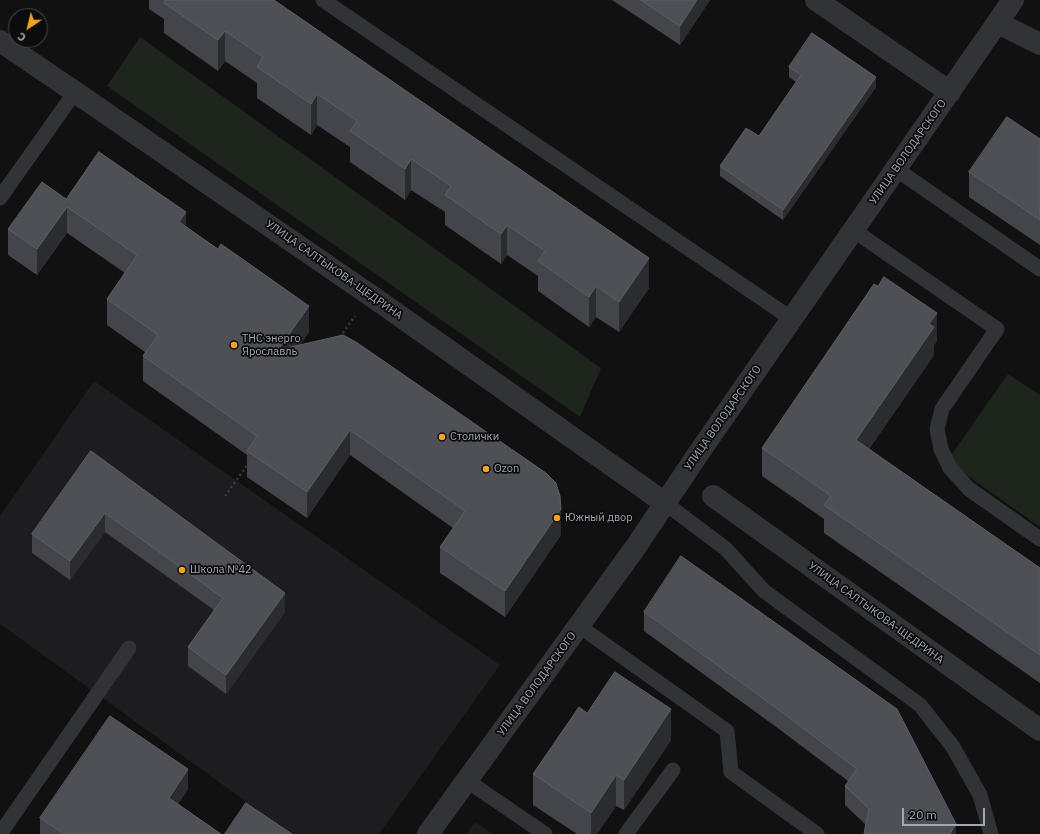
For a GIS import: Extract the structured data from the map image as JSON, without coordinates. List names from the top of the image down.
{
  "streets": {
    "street": ["УЛИЦА ВОЛОДАРСКОГО", "УЛИЦА САЛТЫКОВА-ЩЕДРИНА"]
  },
  "crossings": [
    ["УЛИЦА ВОЛОДАРСКОГО", "УЛИЦА САЛТЫКОВА-ЩЕДРИНА"]
  ],
  "places": [
    "ТНС энерго Ярославль",
    "Столички",
    "Ozon",
    "Южный двор",
    "Школа №42"
  ],
  "scale_bar": "20 m",
  "north": "bottom left"
}
